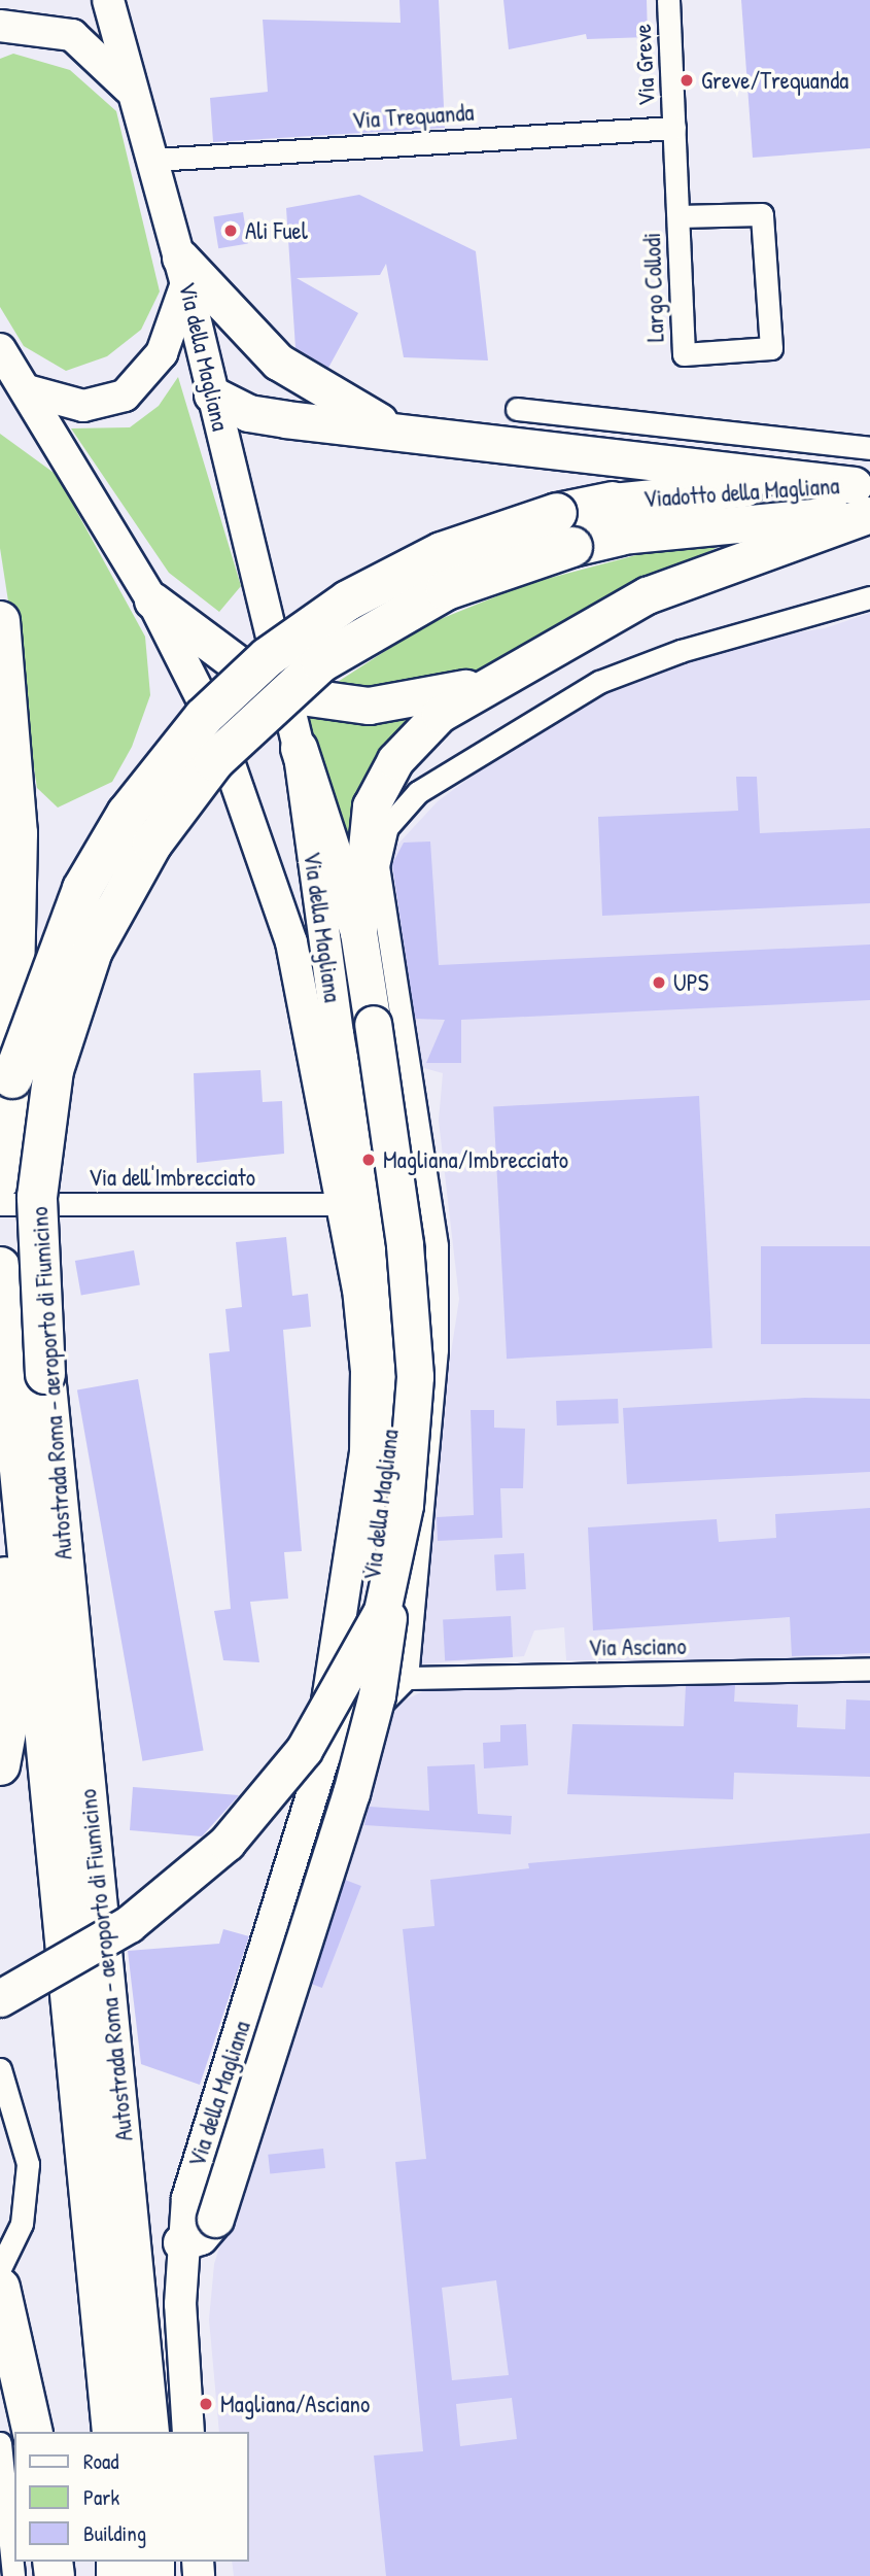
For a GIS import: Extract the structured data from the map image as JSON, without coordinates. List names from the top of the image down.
{
  "streets": {
    "highway": ["Viadotto della Magliana", "Autostrada Roma - aeroporto di Fiumicino"],
    "main road": ["Via della Magliana"],
    "street": [
      "Via Greve",
      "Via Trequanda",
      "Largo Collodi",
      "Via dell'Imbrecciato",
      "Via Asciano"
    ]
  },
  "crossings": [
    ["Via Greve", "Via Trequanda"],
    ["Via Greve", "Largo Collodi"],
    ["Via Trequanda", "Largo Collodi"],
    ["Via Trequanda", "Via della Magliana"],
    ["Via della Magliana", "Via dell'Imbrecciato"],
    ["Via della Magliana", "Via Asciano"],
    ["Viadotto della Magliana", "Autostrada Roma - aeroporto di Fiumicino"]
  ],
  "places": [
    "Greve/Trequanda",
    "Ali Fuel",
    "UPS",
    "Magliana/Imbrecciato",
    "Magliana/Asciano"
  ],
  "legend": ["Road", "Park", "Building"]
}
